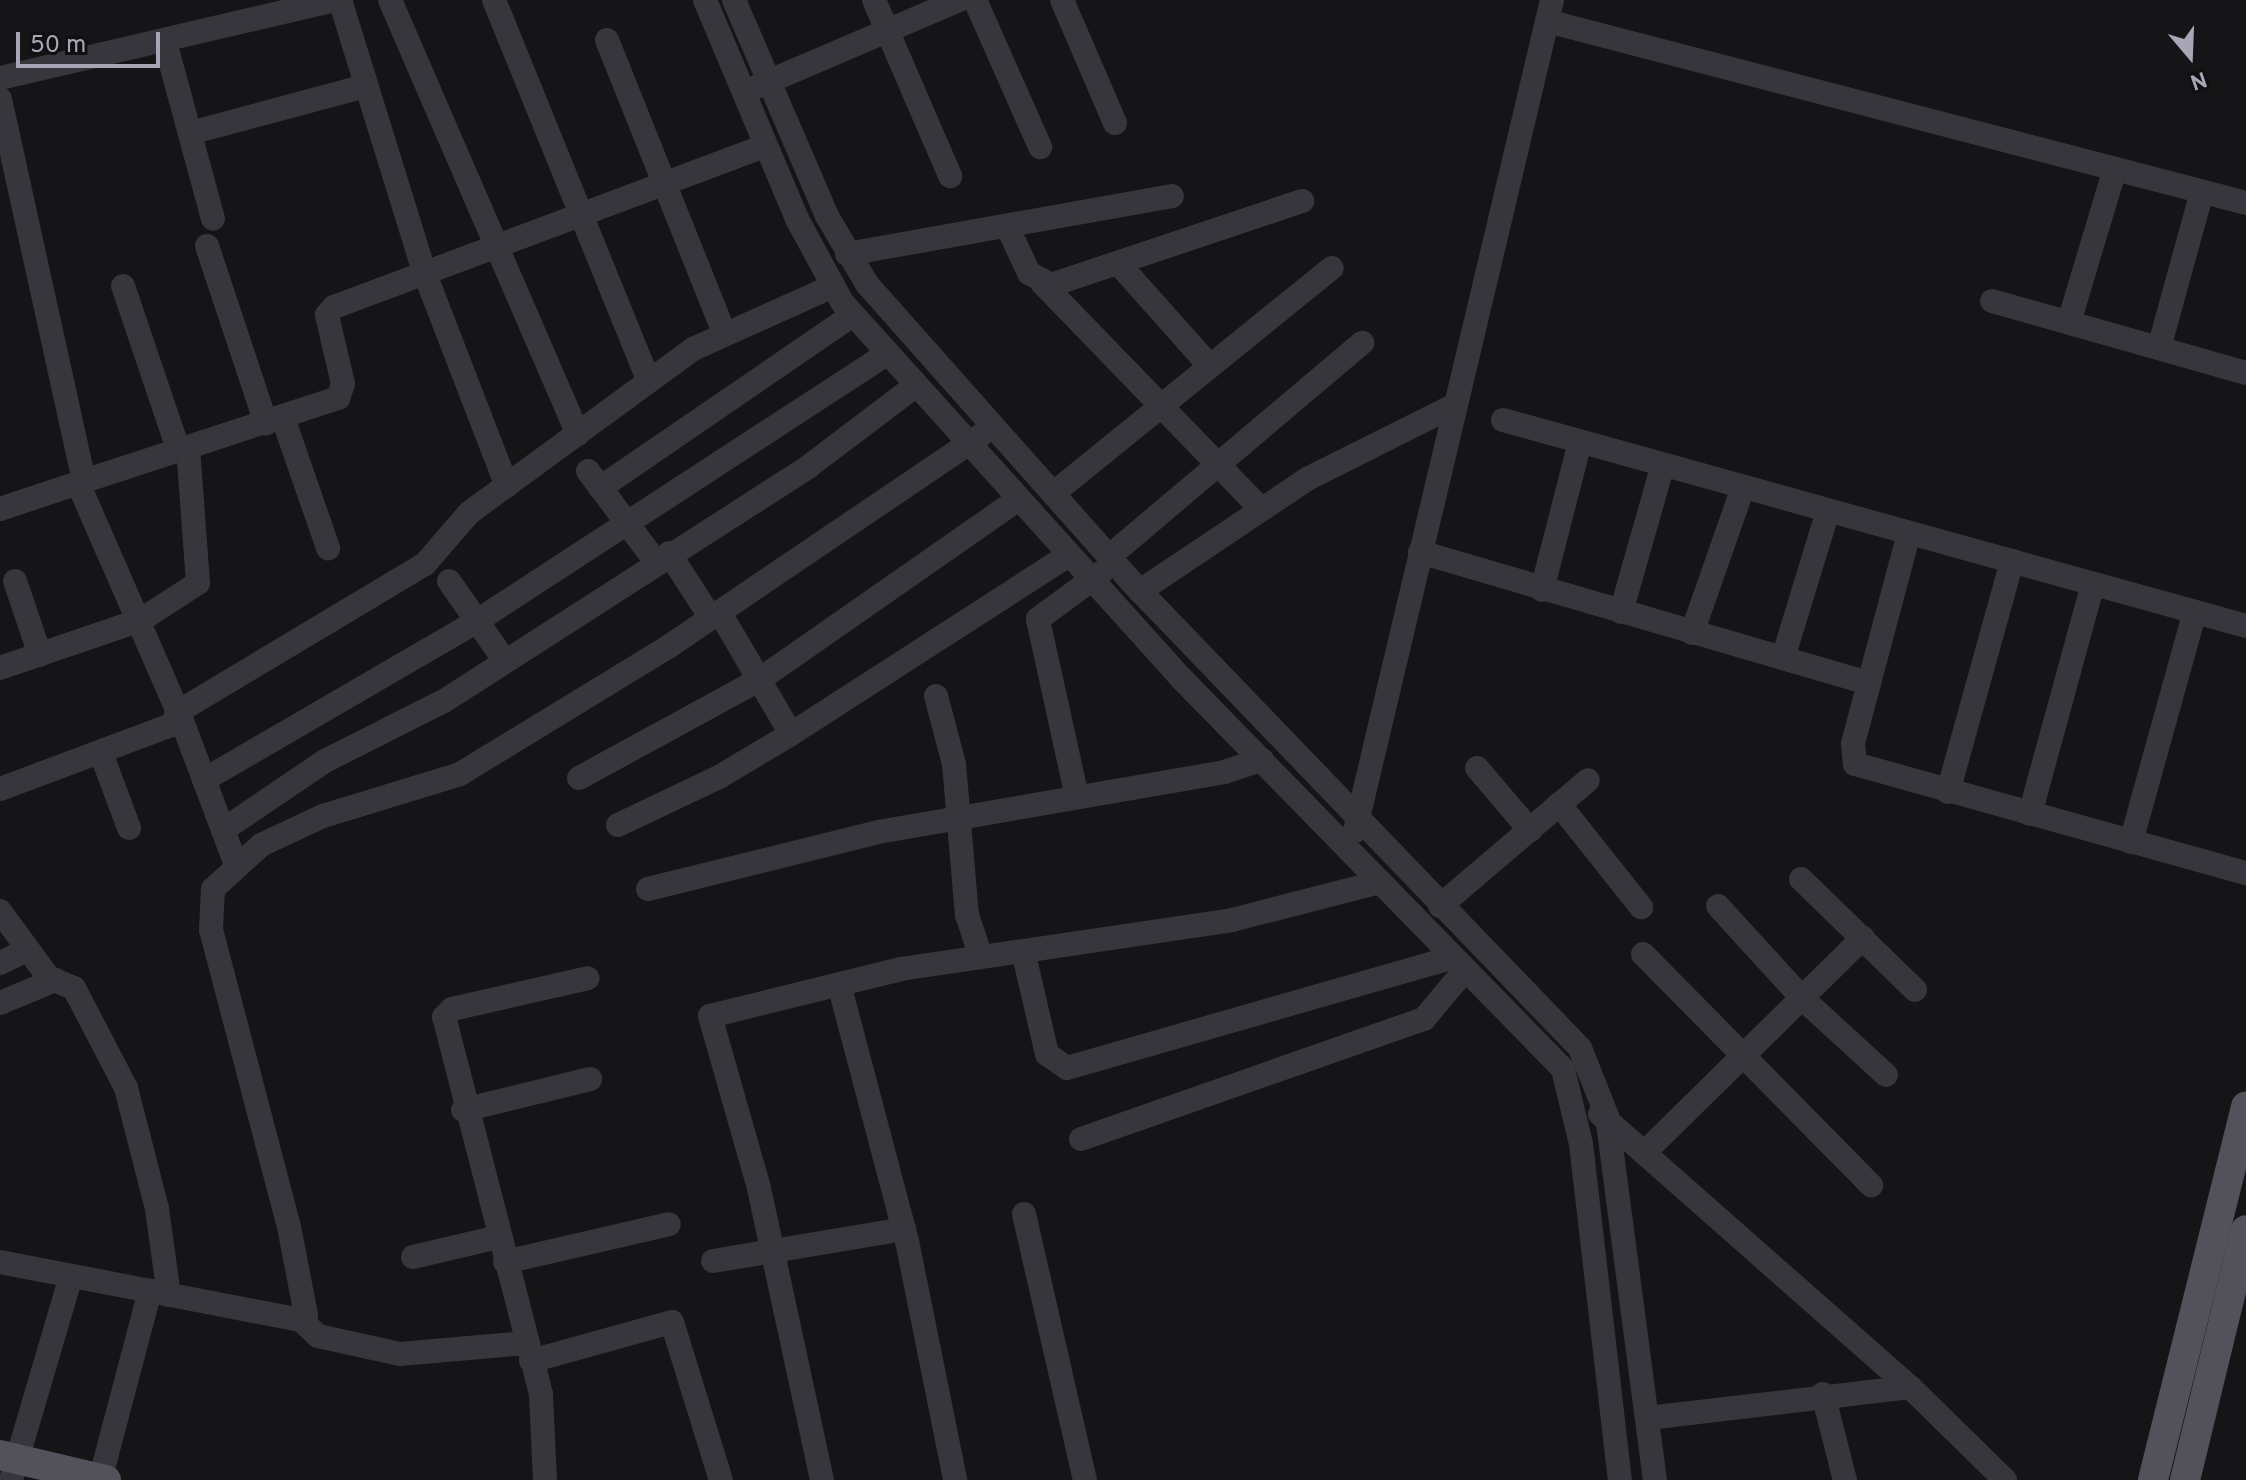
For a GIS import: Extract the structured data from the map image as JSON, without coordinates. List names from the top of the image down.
{
  "scale_bar": "50 m",
  "north": "bottom"
}
